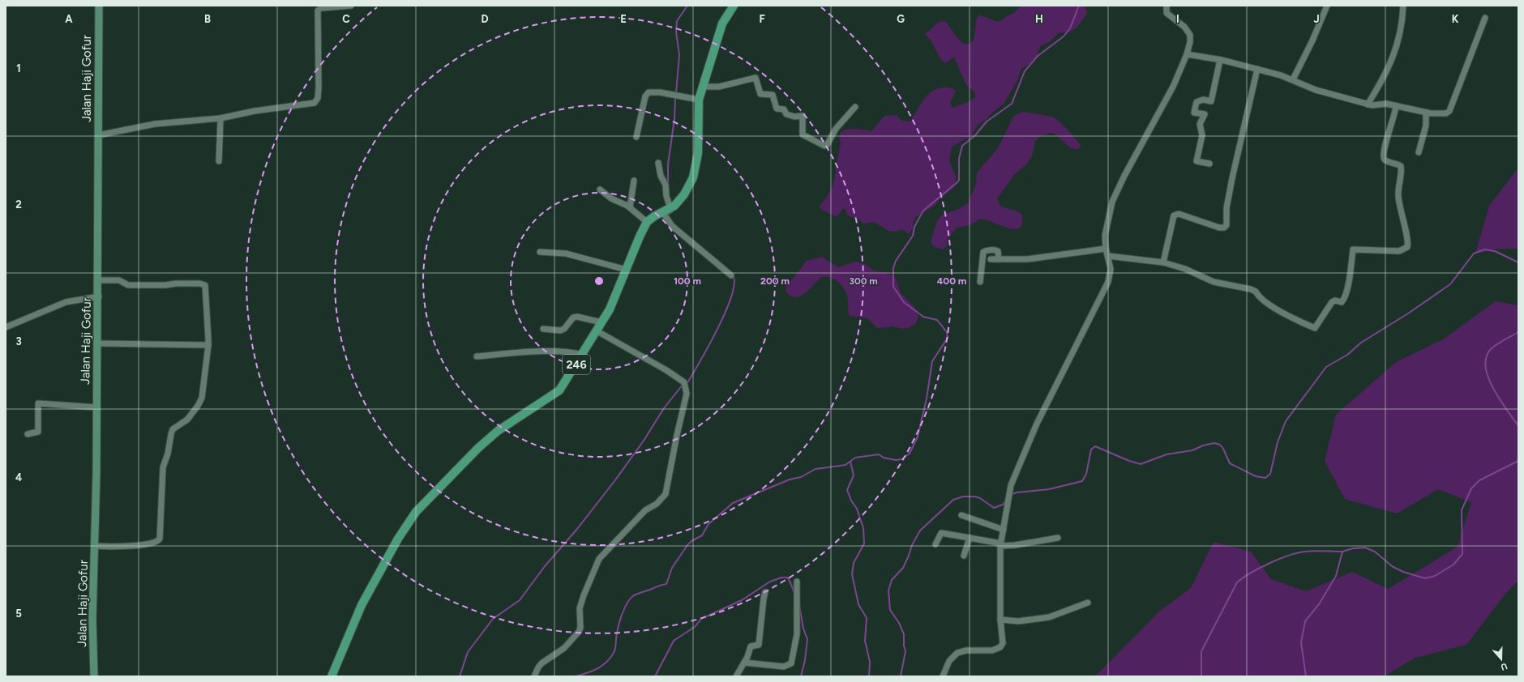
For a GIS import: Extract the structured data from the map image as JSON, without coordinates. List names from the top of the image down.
{
  "streets": {
    "main road": ["246"],
    "street": ["Jalan Haji Gofur"]
  },
  "north": "bottom",
  "grid": {
    "columns": [
      "A",
      "B",
      "C",
      "D",
      "E",
      "F",
      "G",
      "H",
      "I",
      "J",
      "K"
    ],
    "rows": [
      "1",
      "2",
      "3",
      "4",
      "5"
    ]
  },
  "rings": [
    "100 m",
    "200 m",
    "300 m",
    "400 m"
  ]
}
